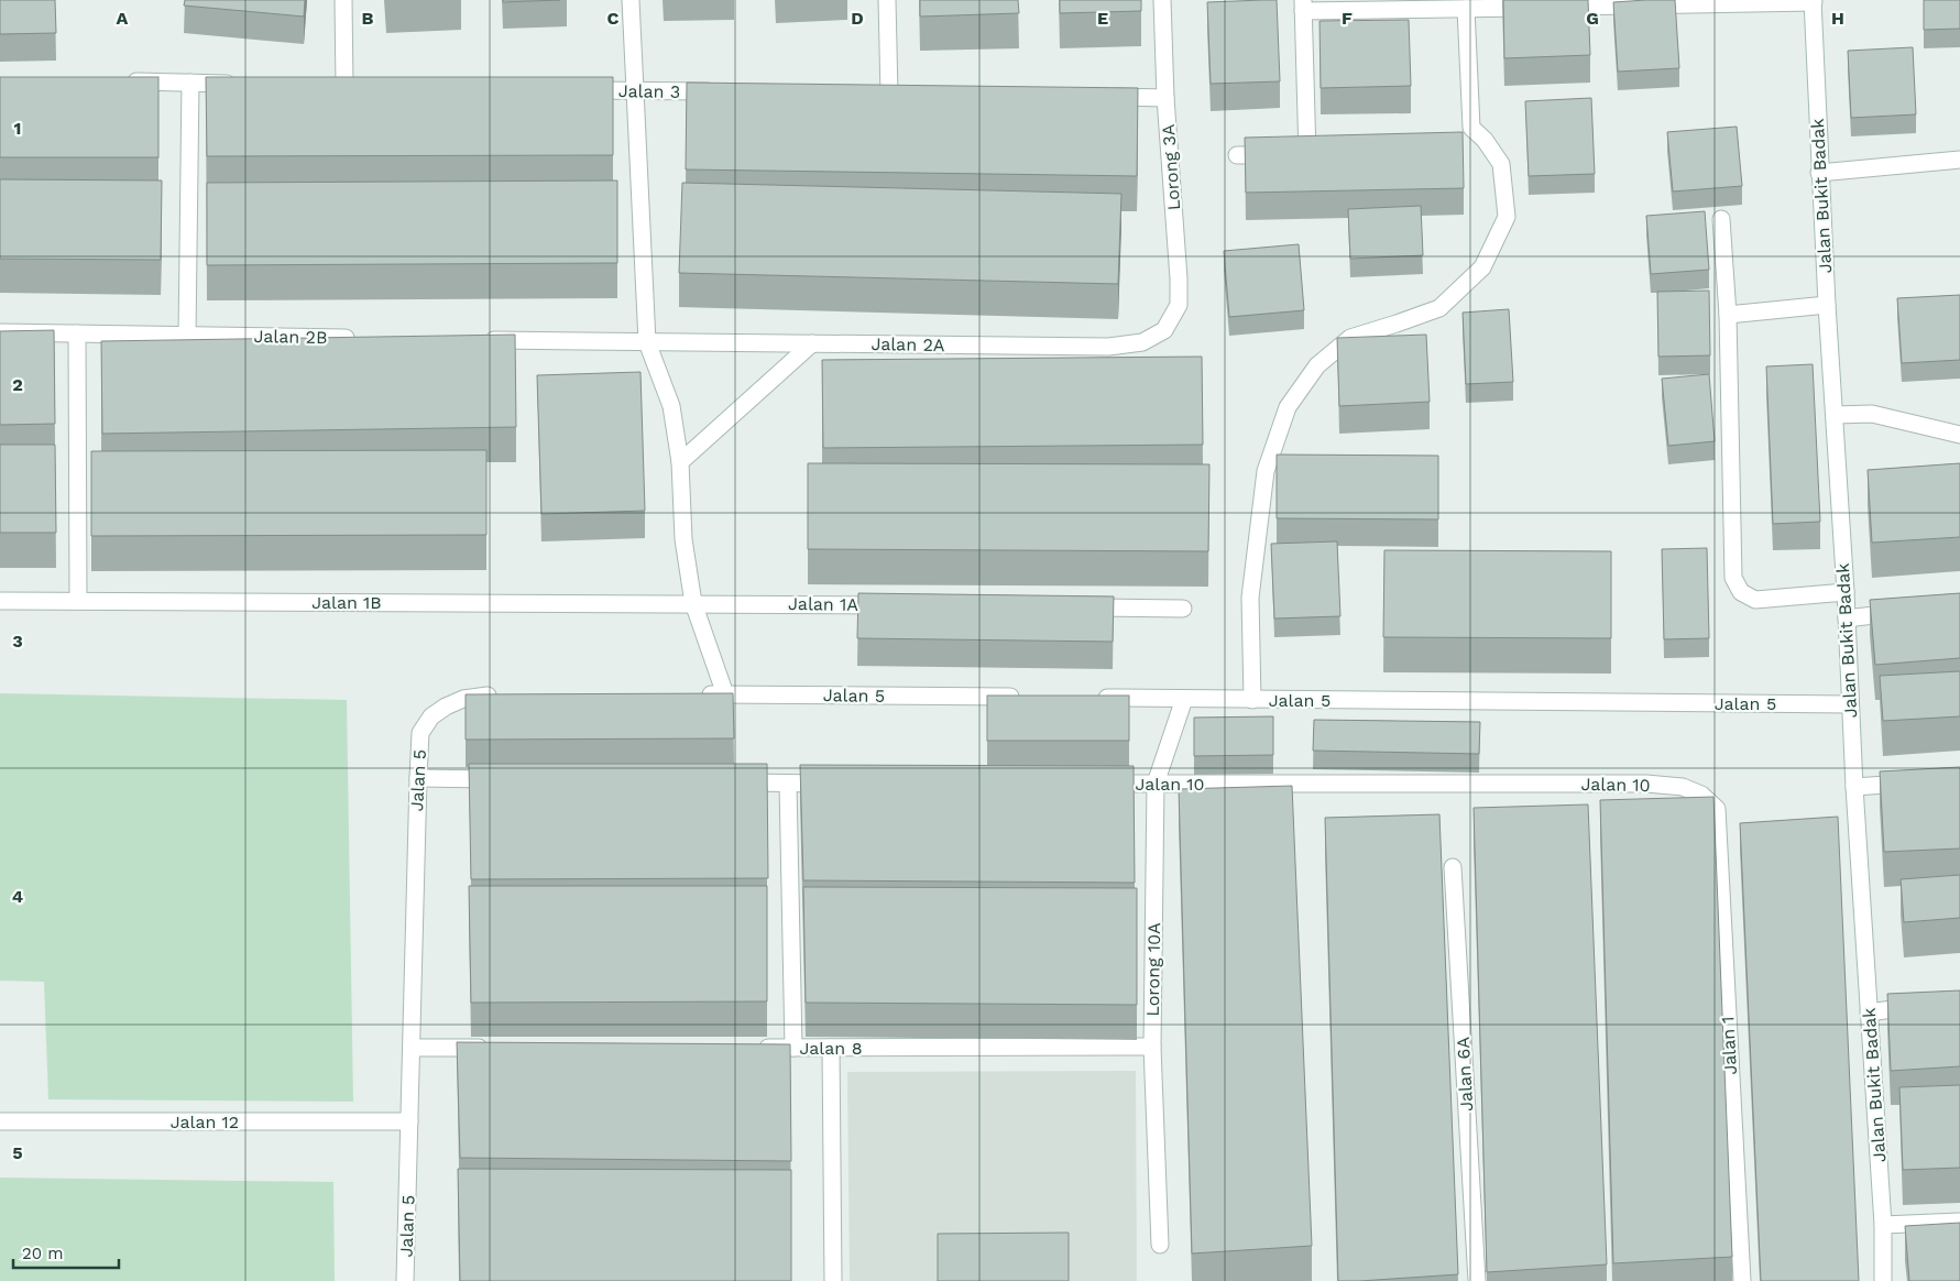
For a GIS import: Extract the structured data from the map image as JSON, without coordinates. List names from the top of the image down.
{
  "streets": {
    "street": [
      "Jalan 3",
      "Lorong 3A",
      "Jalan Bukit Badak",
      "Jalan 2B",
      "Jalan 2A",
      "Jalan 1B",
      "Jalan 1A",
      "Jalan 5",
      "Jalan 10",
      "Lorong 10A",
      "Jalan 1",
      "Jalan 8",
      "Jalan 6A",
      "Jalan 12"
    ]
  },
  "crossings": [
    ["Lorong 3A", "Jalan 2A"],
    ["Jalan Bukit Badak", "Jalan 5"],
    ["Jalan 1B", "Jalan 1A"],
    ["Jalan 5", "Lorong 10A"],
    ["Jalan 5", "Jalan 12"],
    ["Jalan 10", "Lorong 10A"],
    ["Jalan 10", "Jalan 1"],
    ["Lorong 10A", "Jalan 8"]
  ],
  "scale_bar": "20 m",
  "grid": {
    "columns": [
      "A",
      "B",
      "C",
      "D",
      "E",
      "F",
      "G",
      "H"
    ],
    "rows": [
      "1",
      "2",
      "3",
      "4",
      "5"
    ]
  }
}
